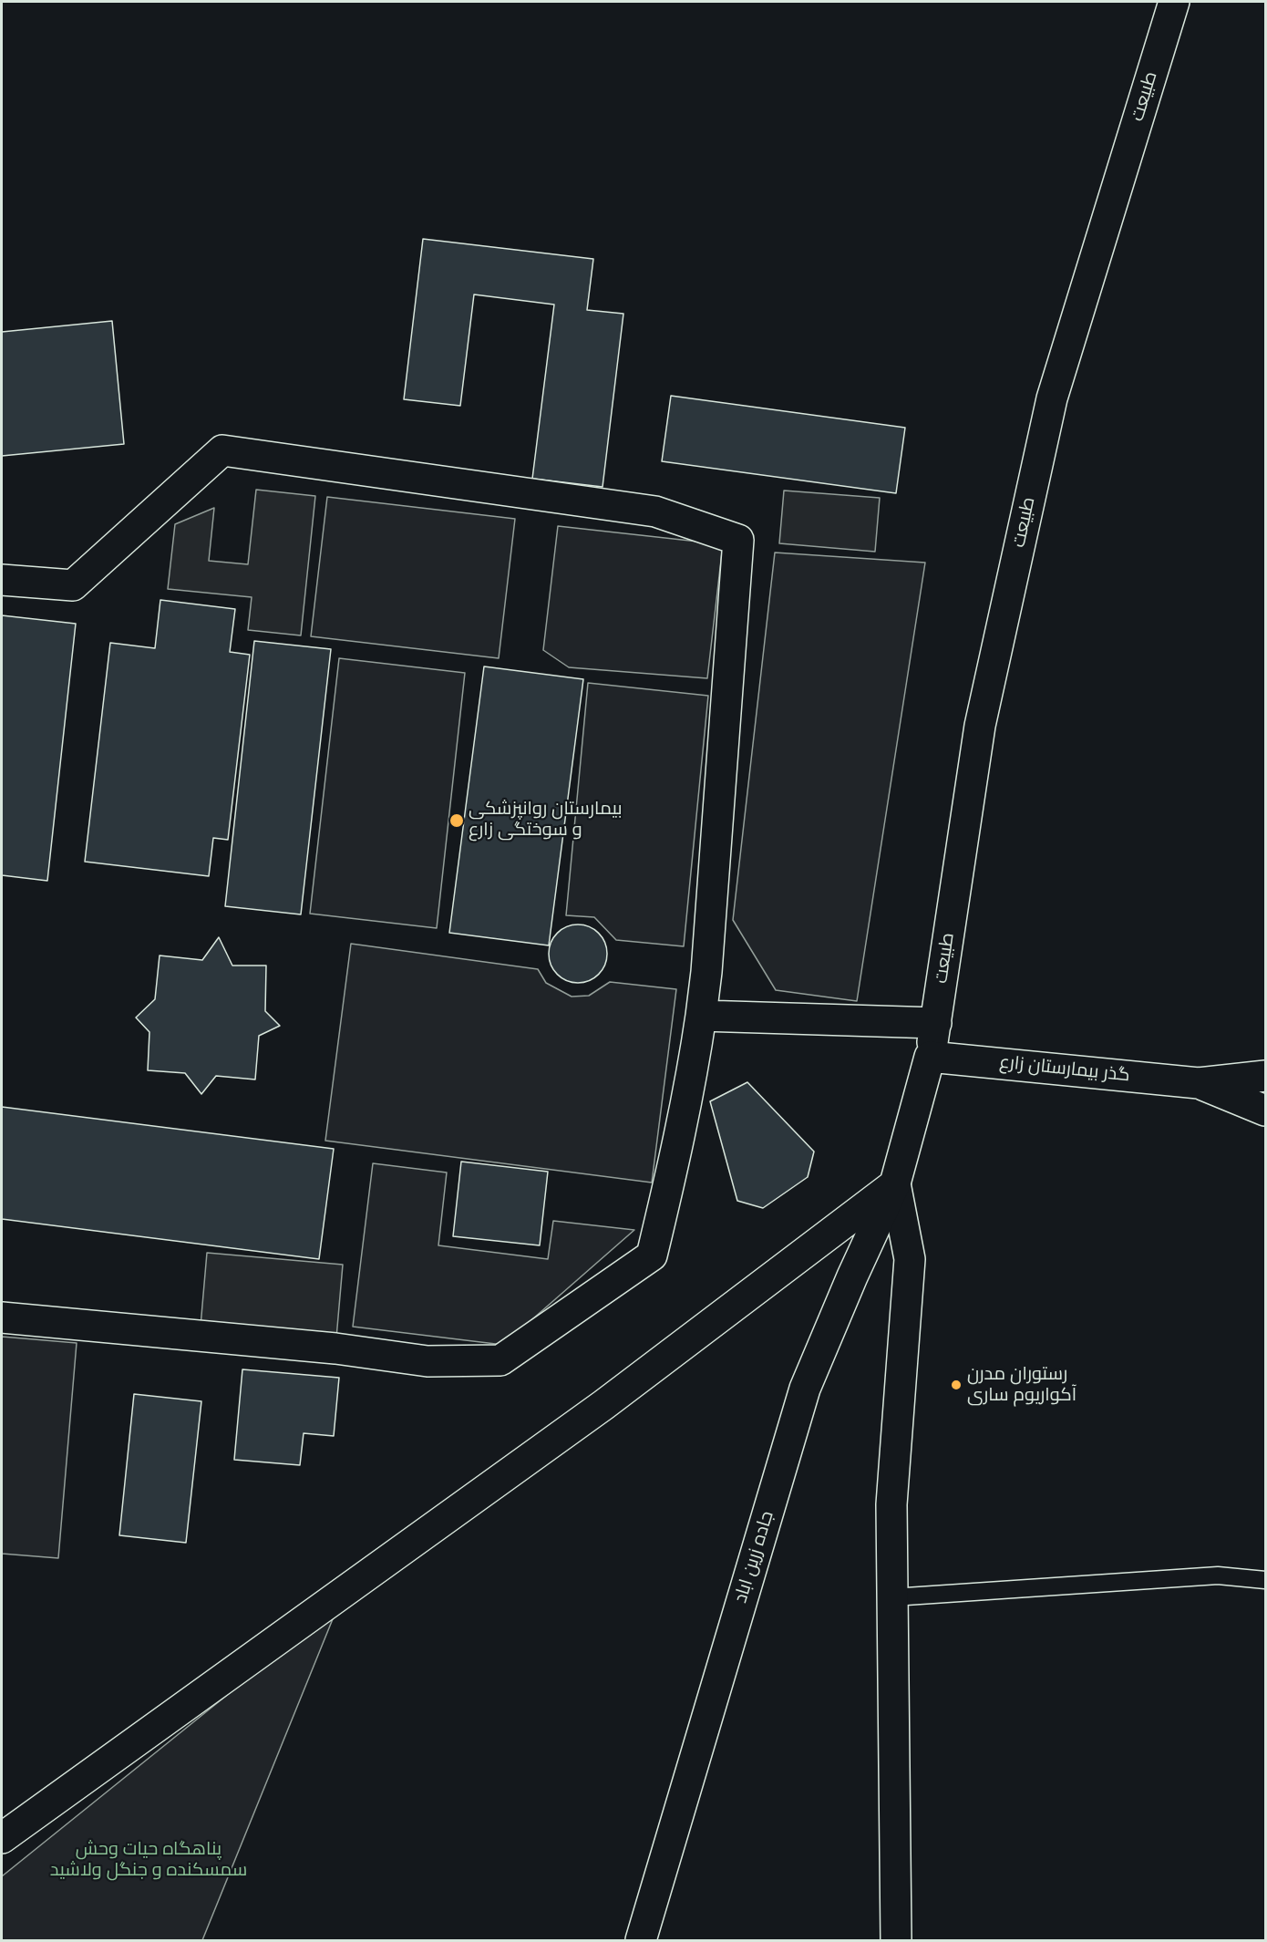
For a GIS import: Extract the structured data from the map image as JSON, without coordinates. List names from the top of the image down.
{
  "streets": {
    "street": ["طبیعت", "گذر بیمارستان زارع", "جاده زرین اباد"]
  },
  "crossings": [
    ["طبیعت", "گذر بیمارستان زارع"],
    ["طبیعت", "جاده زرین اباد"],
    ["گذر بیمارستان زارع", "جاده زرین اباد"]
  ],
  "parks": ["پناهگاه حیات وحش سمسکنده و جنگل ولاشید"],
  "places": ["بیمارستان روانپزشکی و سوختگی زارع", "رستوران مدرن آکواریوم ساری"]
}
